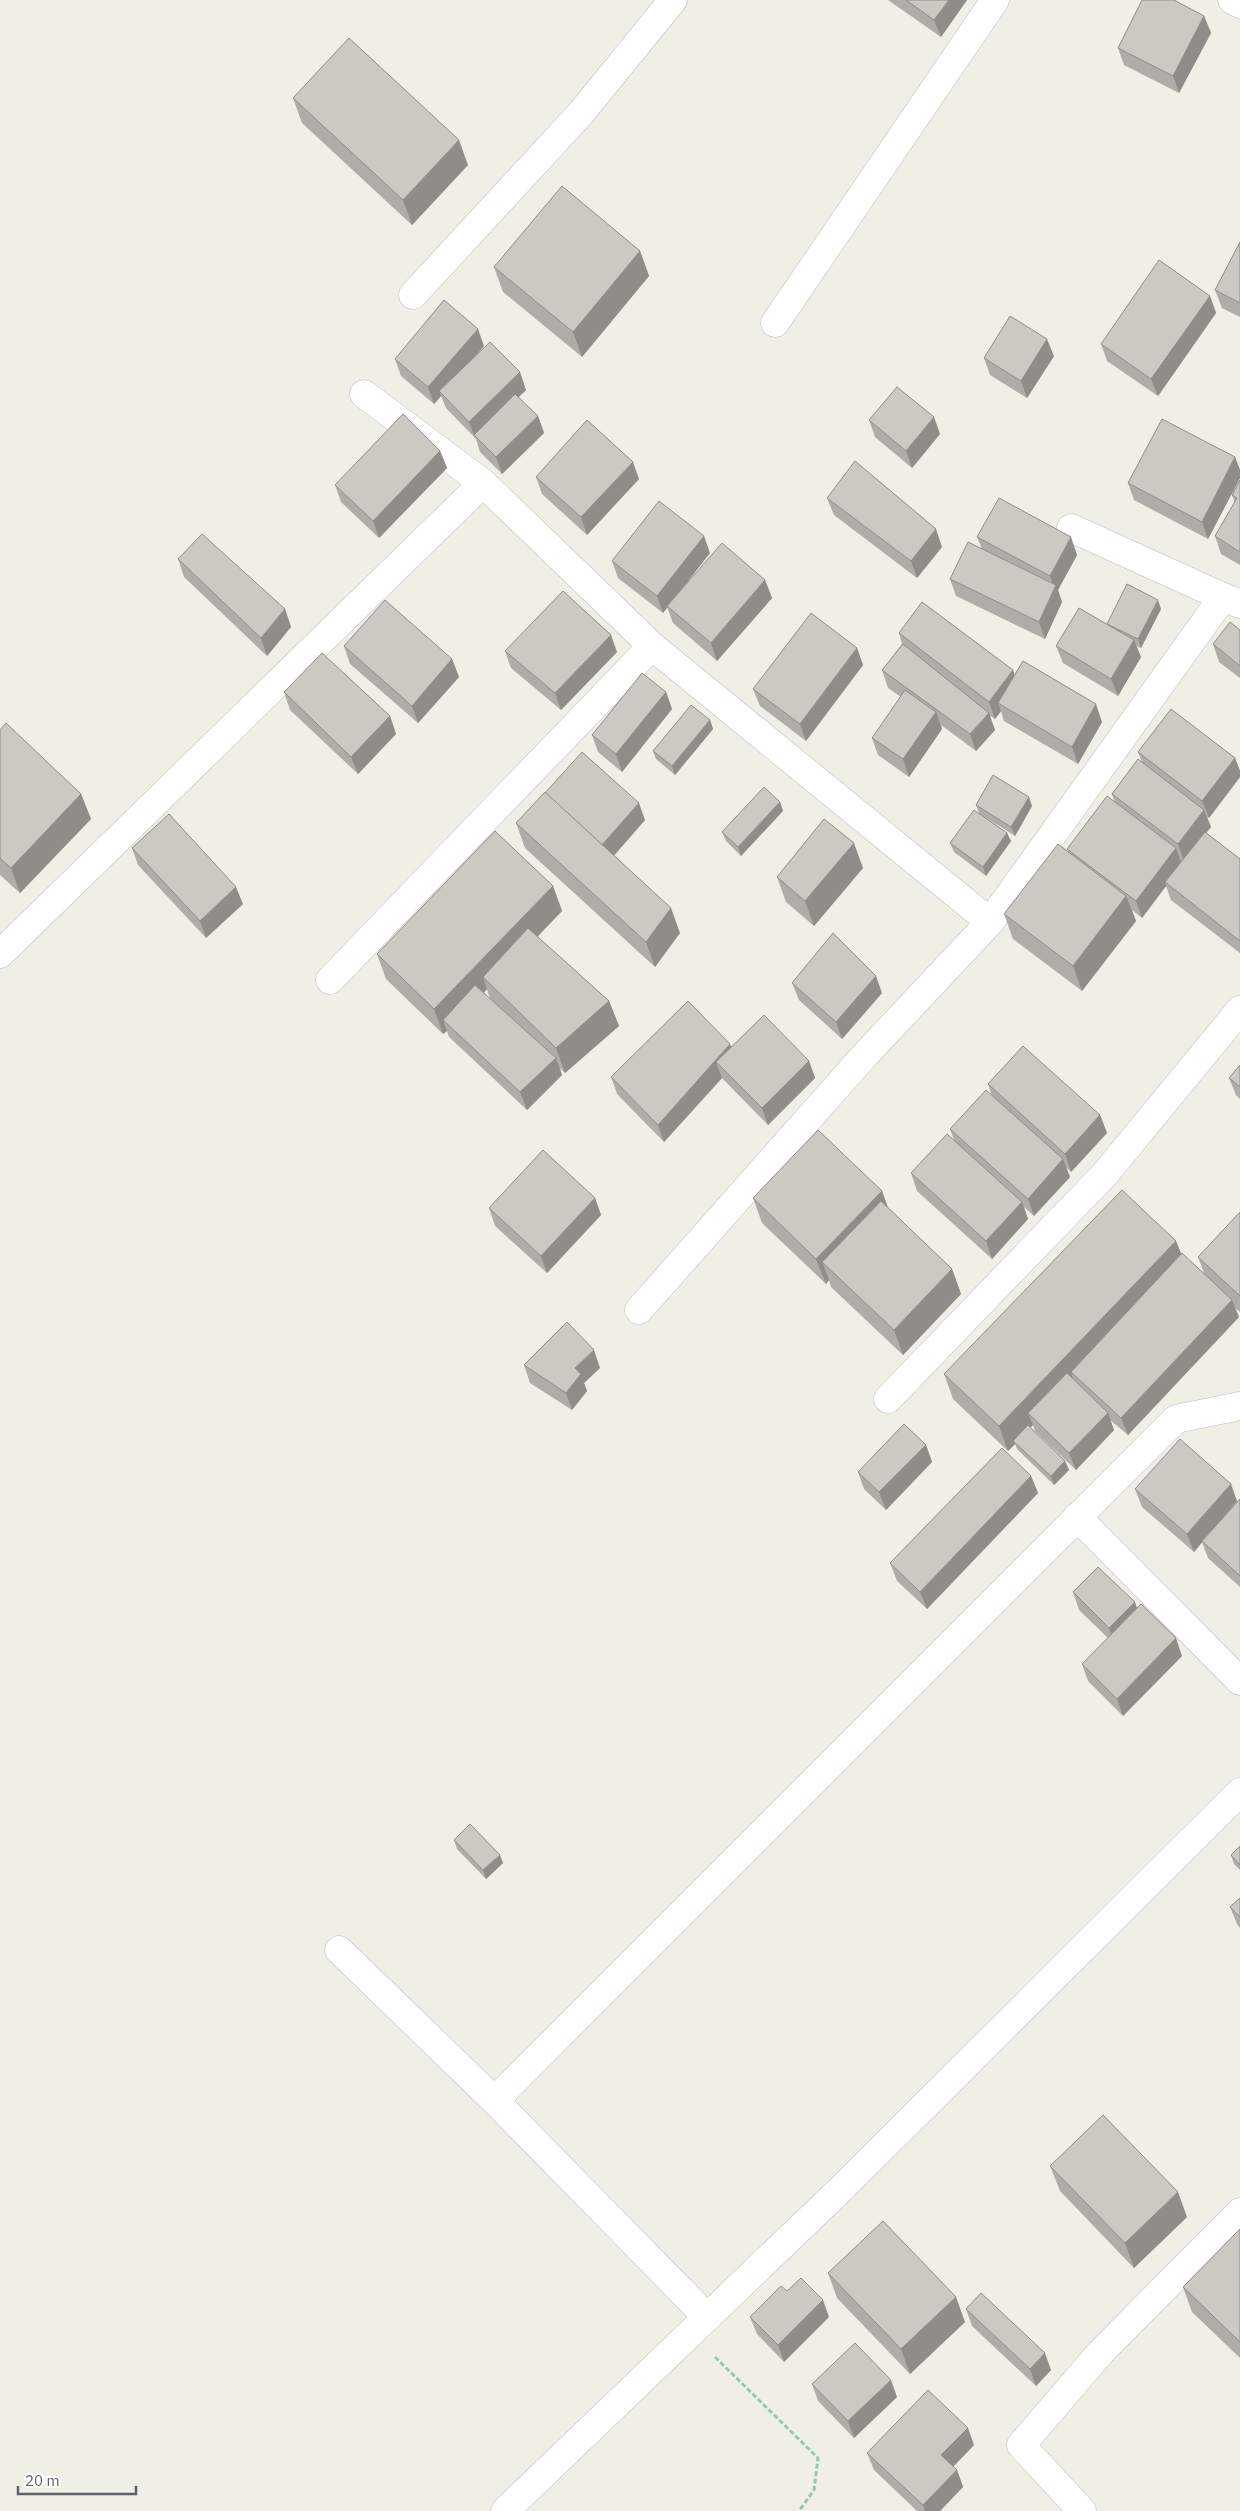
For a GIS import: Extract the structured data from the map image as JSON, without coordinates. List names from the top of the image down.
{
  "scale_bar": "20 m"
}
